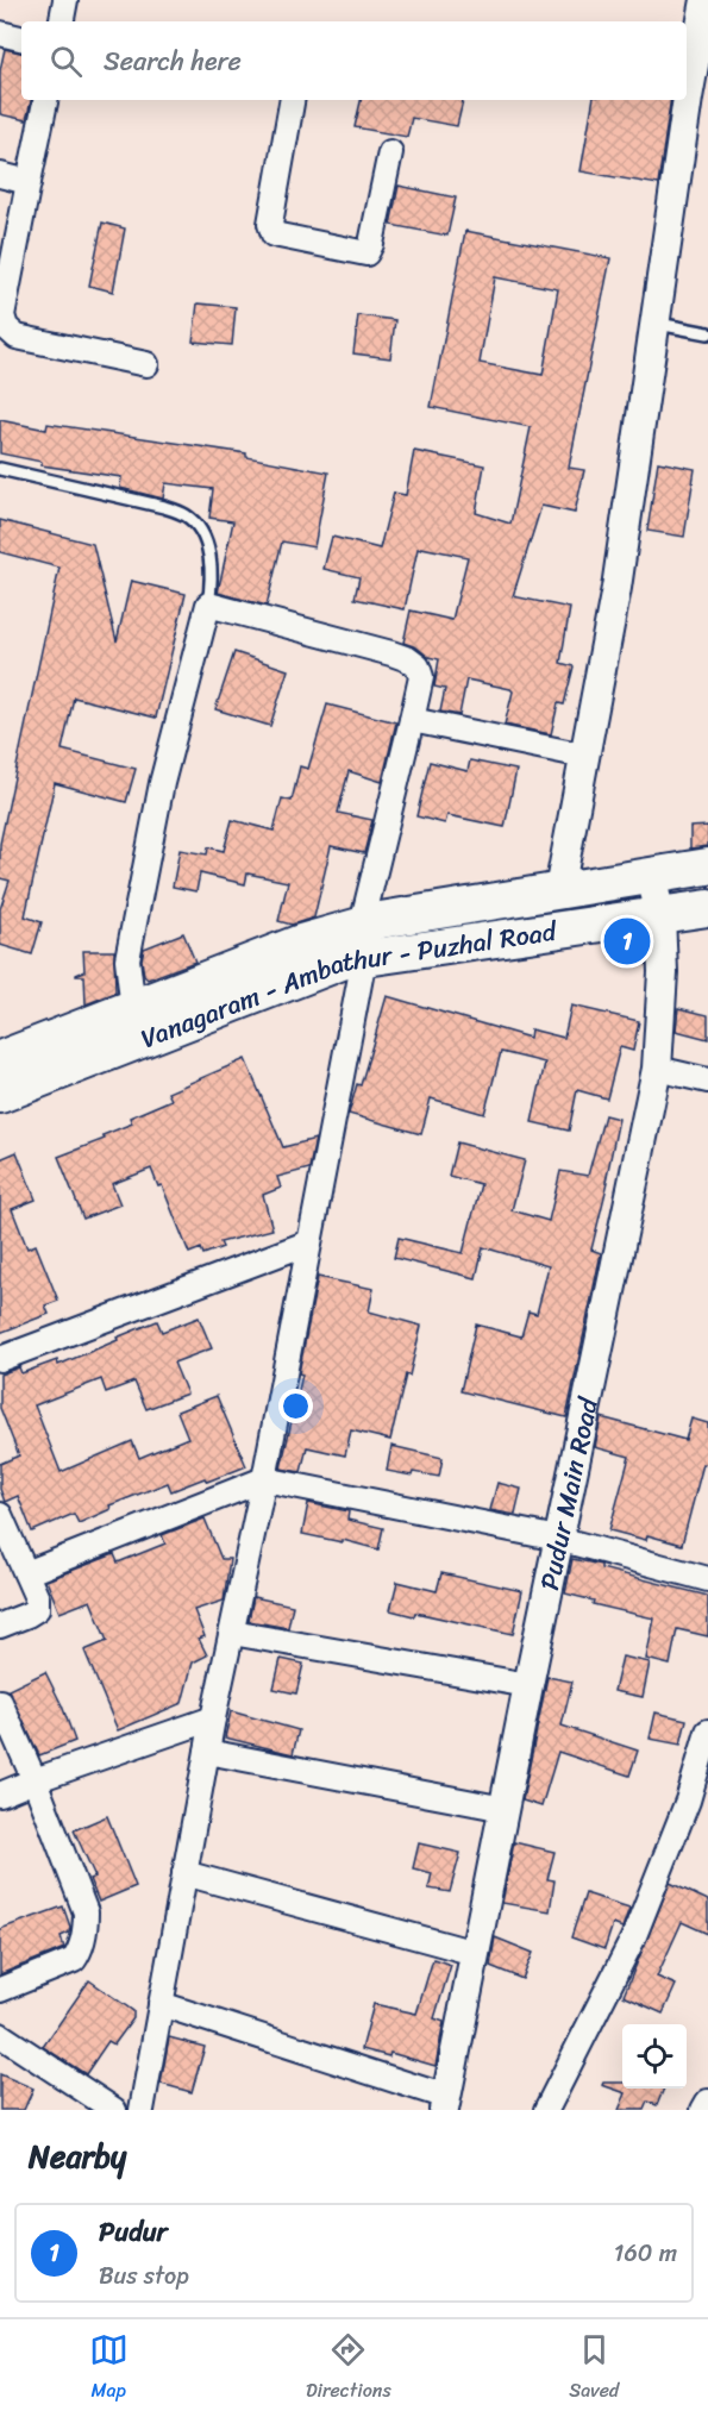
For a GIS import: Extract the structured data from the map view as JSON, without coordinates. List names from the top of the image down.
{
  "streets": {
    "main road": ["Vanagaram - Ambathur - Puzhal Road"],
    "street": ["Pudur Main Road"]
  },
  "crossings": [
    ["Vanagaram - Ambathur - Puzhal Road", "Pudur Main Road"]
  ],
  "page": {
    "search": "Search here",
    "pins": "1",
    "heading": "Nearby",
    "list": [
      {
        "mark": "1",
        "name": "Pudur",
        "note": "Bus stop",
        "value": "160 m"
      }
    ],
    "nav": ["Map", "Directions", "Saved"]
  }
}
